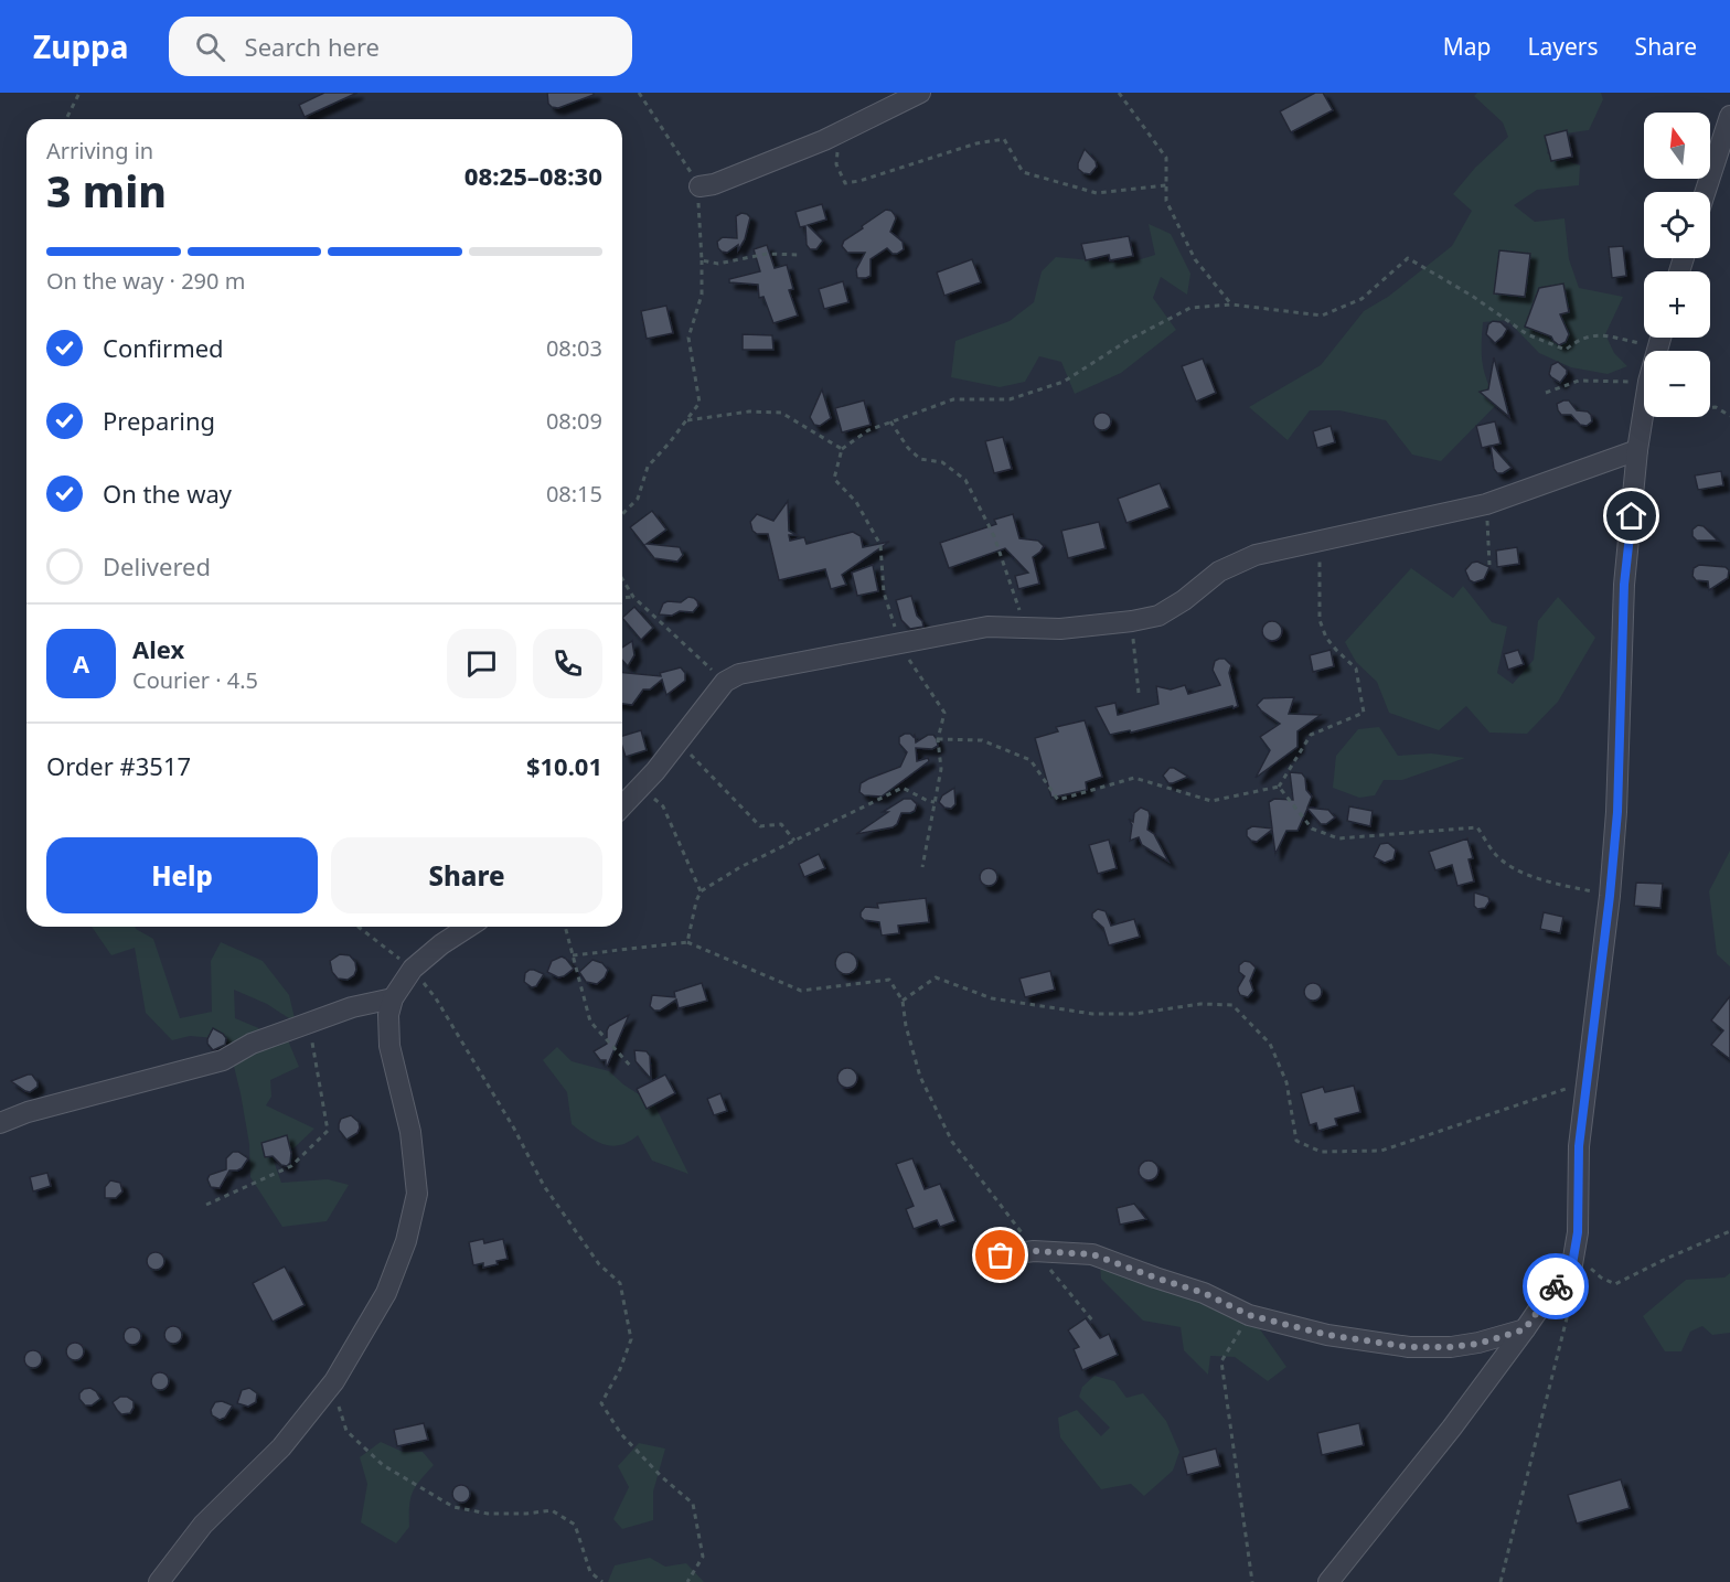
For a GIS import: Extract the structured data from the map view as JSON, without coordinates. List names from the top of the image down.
{
  "north": "top",
  "page": {
    "header": "Zuppa",
    "search": "Search here",
    "nav": ["Map", "Layers", "Share"],
    "map_buttons": ["+", "−"],
    "heading": ["3 min", "Arriving in", "08:25–08:30"],
    "panel": [
      "Alex",
      "Courier · 4.5",
      "Order #3517",
      "$10.01"
    ],
    "bar": "On the way · 290 m",
    "list": [
      ["Confirmed", "08:03"],
      ["Preparing", "08:09"],
      ["On the way", "08:15"],
      "Delivered"
    ],
    "round": "A",
    "buttons": ["Help", "Share"]
  }
}
